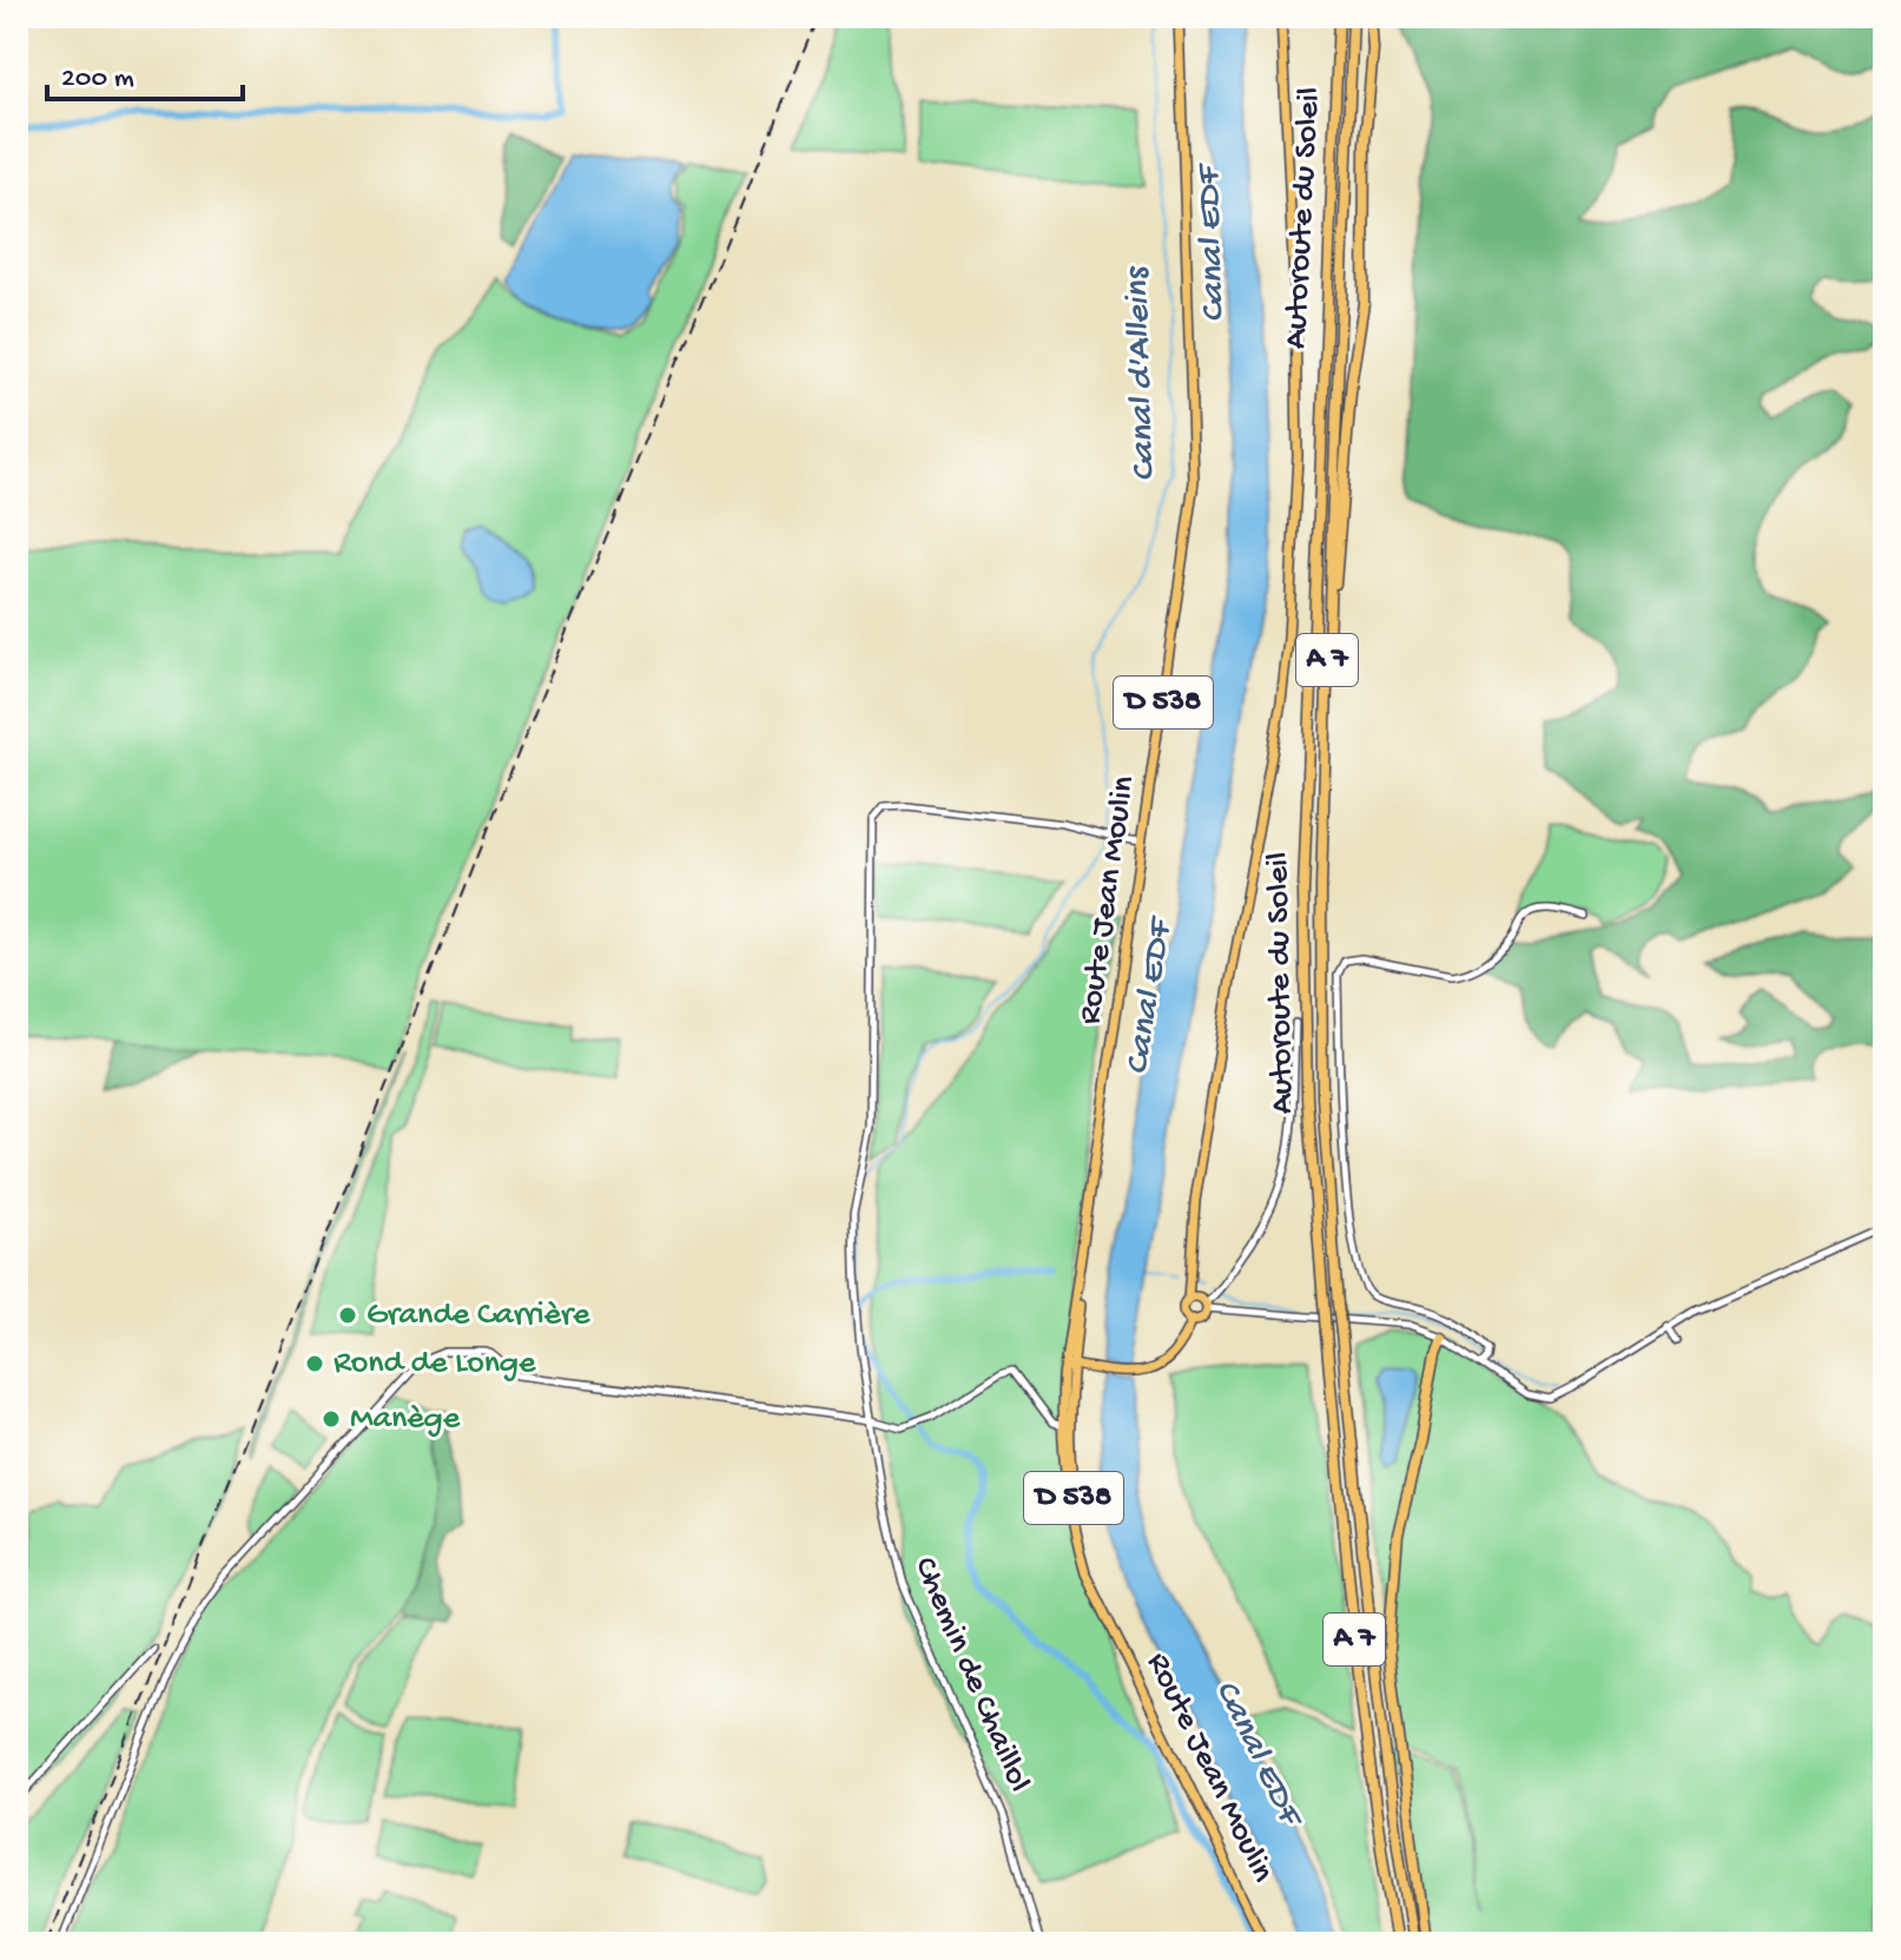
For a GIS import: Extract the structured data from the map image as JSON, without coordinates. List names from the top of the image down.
{
  "streets": {
    "highway": ["Autoroute du Soleil", "A 7"],
    "main road": ["D 538", "Route Jean Moulin"],
    "street": ["Chemin de Chaillol"]
  },
  "crossings": [
    ["D 538", "Route Jean Moulin"],
    ["Route Jean Moulin", "Chemin de Chaillol"]
  ],
  "water": ["Canal EDF", "Canal d'Alleins"],
  "places": ["Grande Carrière", "Rond de Longe", "Manège"],
  "scale_bar": "200 m"
}
